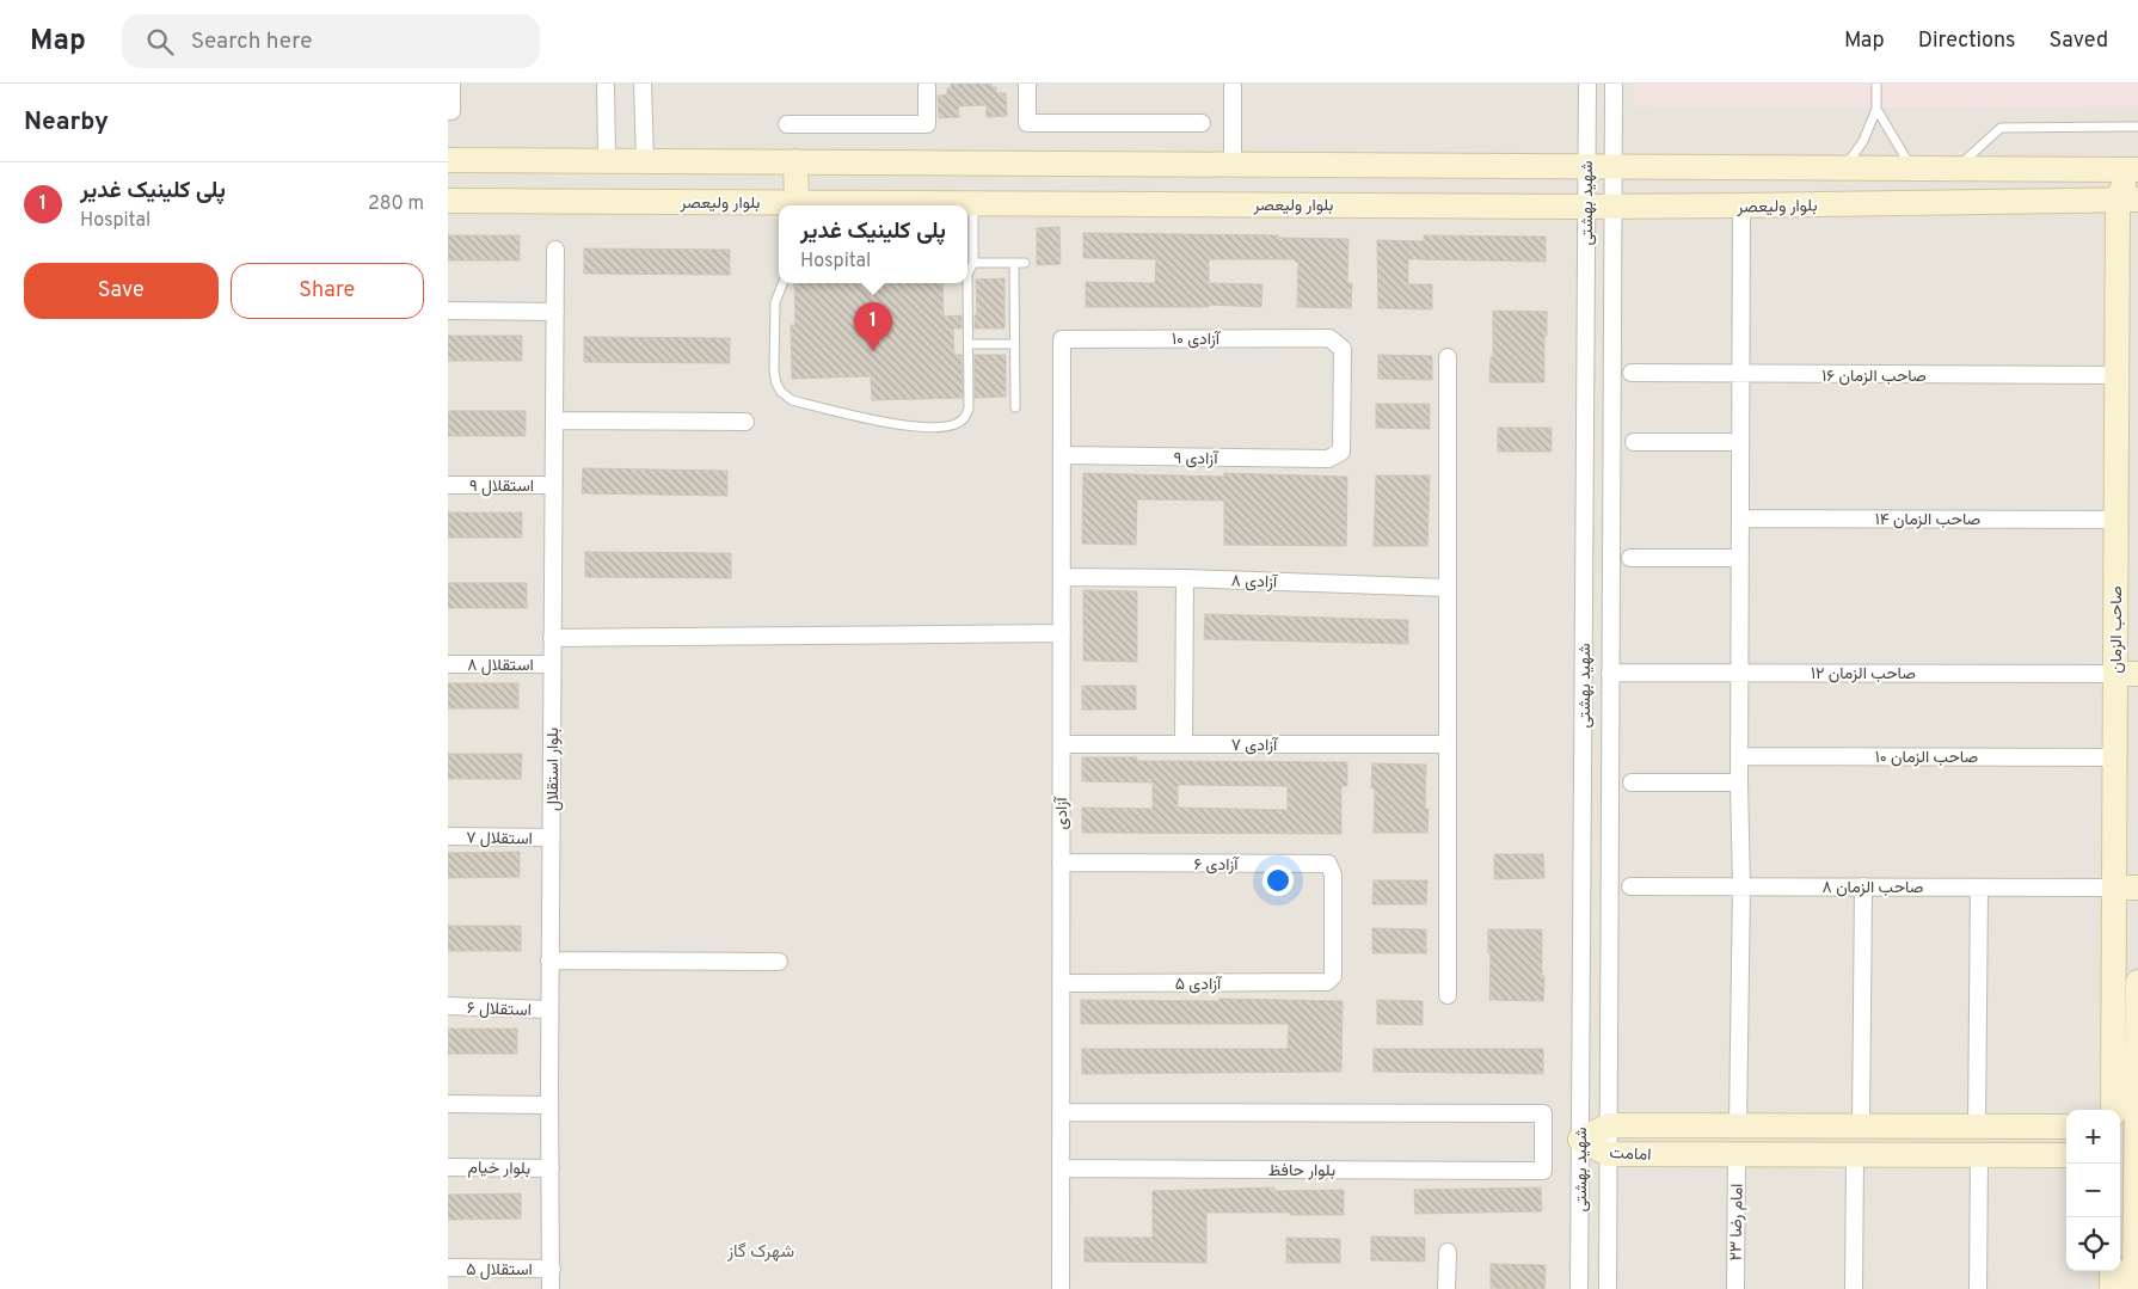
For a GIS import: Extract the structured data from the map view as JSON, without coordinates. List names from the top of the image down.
{
  "streets": {
    "street": [
      "بلوار ولیعصر",
      "شهید بهشتی",
      "آزادی ۱۰",
      "صاحب الزمان ۱۶",
      "آزادی ۹",
      "استقلال ۹",
      "صاحب الزمان ۱۴",
      "آزادی ۸",
      "صاحب الزمان",
      "استقلال ۸",
      "صاحب الزمان ۱۲",
      "آزادی ۷",
      "صاحب الزمان ۱۰",
      "بلوار استقلال",
      "آزادی",
      "استقلال ۷",
      "آزادی ۶",
      "صاحب الزمان ۸",
      "آزادی ۵",
      "استقلال ۶",
      "امامت",
      "بلوار خیام",
      "بلوار حافظ",
      "امام رضا ۲۳",
      "استقلال ۵"
    ]
  },
  "crossings": [
    ["بلوار ولیعصر", "شهید بهشتی"],
    ["بلوار ولیعصر", "صاحب الزمان"],
    ["شهید بهشتی", "صاحب الزمان ۱۲"],
    ["شهید بهشتی", "امامت"],
    ["آزادی ۱۰", "آزادی ۹"],
    ["آزادی ۱۰", "آزادی"],
    ["صاحب الزمان ۱۶", "صاحب الزمان"],
    ["آزادی ۹", "آزادی"],
    ["استقلال ۹", "بلوار استقلال"],
    ["صاحب الزمان ۱۴", "صاحب الزمان"],
    ["آزادی ۸", "آزادی"],
    ["صاحب الزمان", "صاحب الزمان ۱۲"],
    ["صاحب الزمان", "صاحب الزمان ۱۰"],
    ["صاحب الزمان", "صاحب الزمان ۸"],
    ["استقلال ۸", "بلوار استقلال"],
    ["آزادی ۷", "آزادی"],
    ["بلوار استقلال", "استقلال ۷"],
    ["بلوار استقلال", "استقلال ۶"],
    ["بلوار استقلال", "بلوار خیام"],
    ["بلوار استقلال", "استقلال ۵"],
    ["آزادی", "آزادی ۶"],
    ["آزادی", "آزادی ۵"],
    ["آزادی", "بلوار حافظ"],
    ["آزادی ۶", "آزادی ۵"],
    ["امامت", "امام رضا ۲۳"]
  ],
  "districts": ["شهرک گاز"],
  "page": {
    "header": "Map",
    "search": "Search here",
    "nav": ["Map", "Directions", "Saved"],
    "heading": "Nearby",
    "list": [
      {
        "mark": "1",
        "name": "پلی کلینیک غدیر",
        "note": "Hospital",
        "value": "280 m"
      }
    ],
    "popup": ["پلی کلینیک غدیر", "Hospital"],
    "buttons": ["Save", "Share"],
    "pins": "1",
    "map_buttons": ["+", "−"]
  }
}
